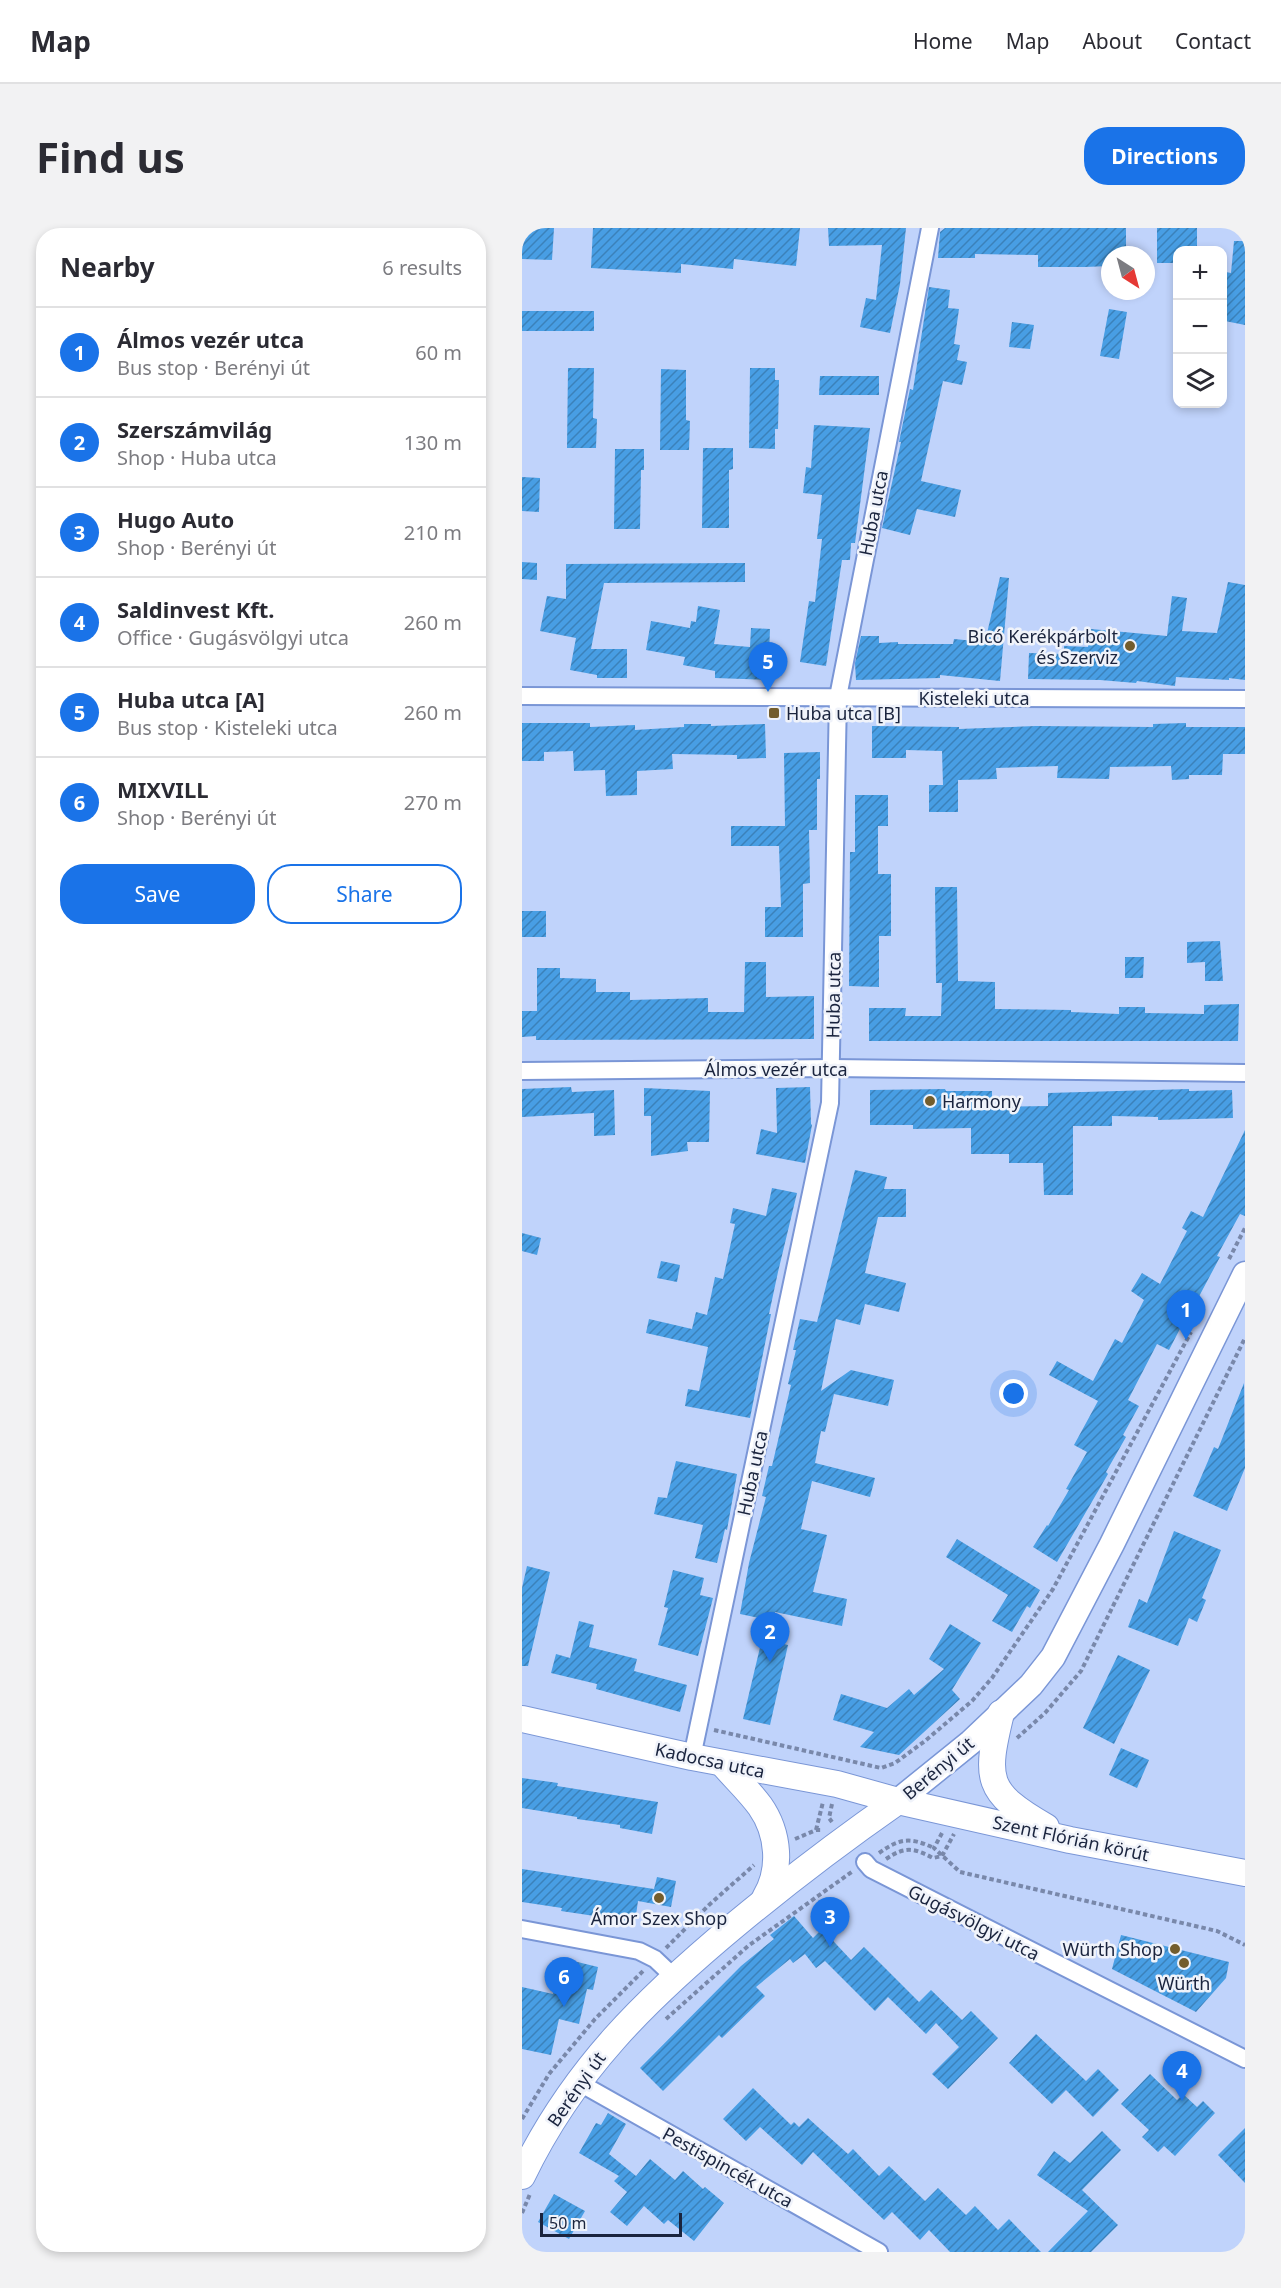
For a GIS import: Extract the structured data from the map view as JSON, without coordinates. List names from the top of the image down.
{
  "streets": {
    "main road": ["Kadocsa utca", "Berényi út", "Szent Flórián körút"],
    "street": [
      "Huba utca",
      "Kisteleki utca",
      "Álmos vezér utca",
      "Gugásvölgyi utca",
      "Pestispincék utca"
    ]
  },
  "crossings": [
    ["Huba utca", "Kisteleki utca"],
    ["Huba utca", "Álmos vezér utca"],
    ["Huba utca", "Kadocsa utca"],
    ["Kadocsa utca", "Berényi út"],
    ["Kadocsa utca", "Szent Flórián körút"],
    ["Berényi út", "Szent Flórián körút"],
    ["Berényi út", "Pestispincék utca"]
  ],
  "places": {
    "other": [
      "Bicó Kerékpárbolt és Szerviz",
      "Harmony",
      "Ámor Szex Shop",
      "Würth Shop",
      "Würth"
    ],
    "transit": ["Huba utca [B]"]
  },
  "scale_bar": "50 m",
  "north": "bottom right",
  "page": {
    "header": "Map",
    "nav": [
      "Home",
      "Map",
      "About",
      "Contact"
    ],
    "buttons": [
      "Directions",
      ["Save", "Share"]
    ],
    "title": "Find us",
    "heading": ["Nearby", "6 results"],
    "map_buttons": ["+", "−"],
    "list": [
      {
        "mark": "1",
        "name": "Álmos vezér utca",
        "note": "Bus stop · Berényi út",
        "value": "60 m"
      },
      {
        "mark": "2",
        "name": "Szerszámvilág",
        "note": "Shop · Huba utca",
        "value": "130 m"
      },
      {
        "mark": "3",
        "name": "Hugo Auto",
        "note": "Shop · Berényi út",
        "value": "210 m"
      },
      {
        "mark": "4",
        "name": "Saldinvest Kft.",
        "note": "Office · Gugásvölgyi utca",
        "value": "260 m"
      },
      {
        "mark": "5",
        "name": "Huba utca [A]",
        "note": "Bus stop · Kisteleki utca",
        "value": "260 m"
      },
      {
        "mark": "6",
        "name": "MIXVILL",
        "note": "Shop · Berényi út",
        "value": "270 m"
      }
    ],
    "pins": [
      "5",
      "1",
      "2",
      "3",
      "6",
      "4"
    ],
    "scale": "50 m"
  }
}
